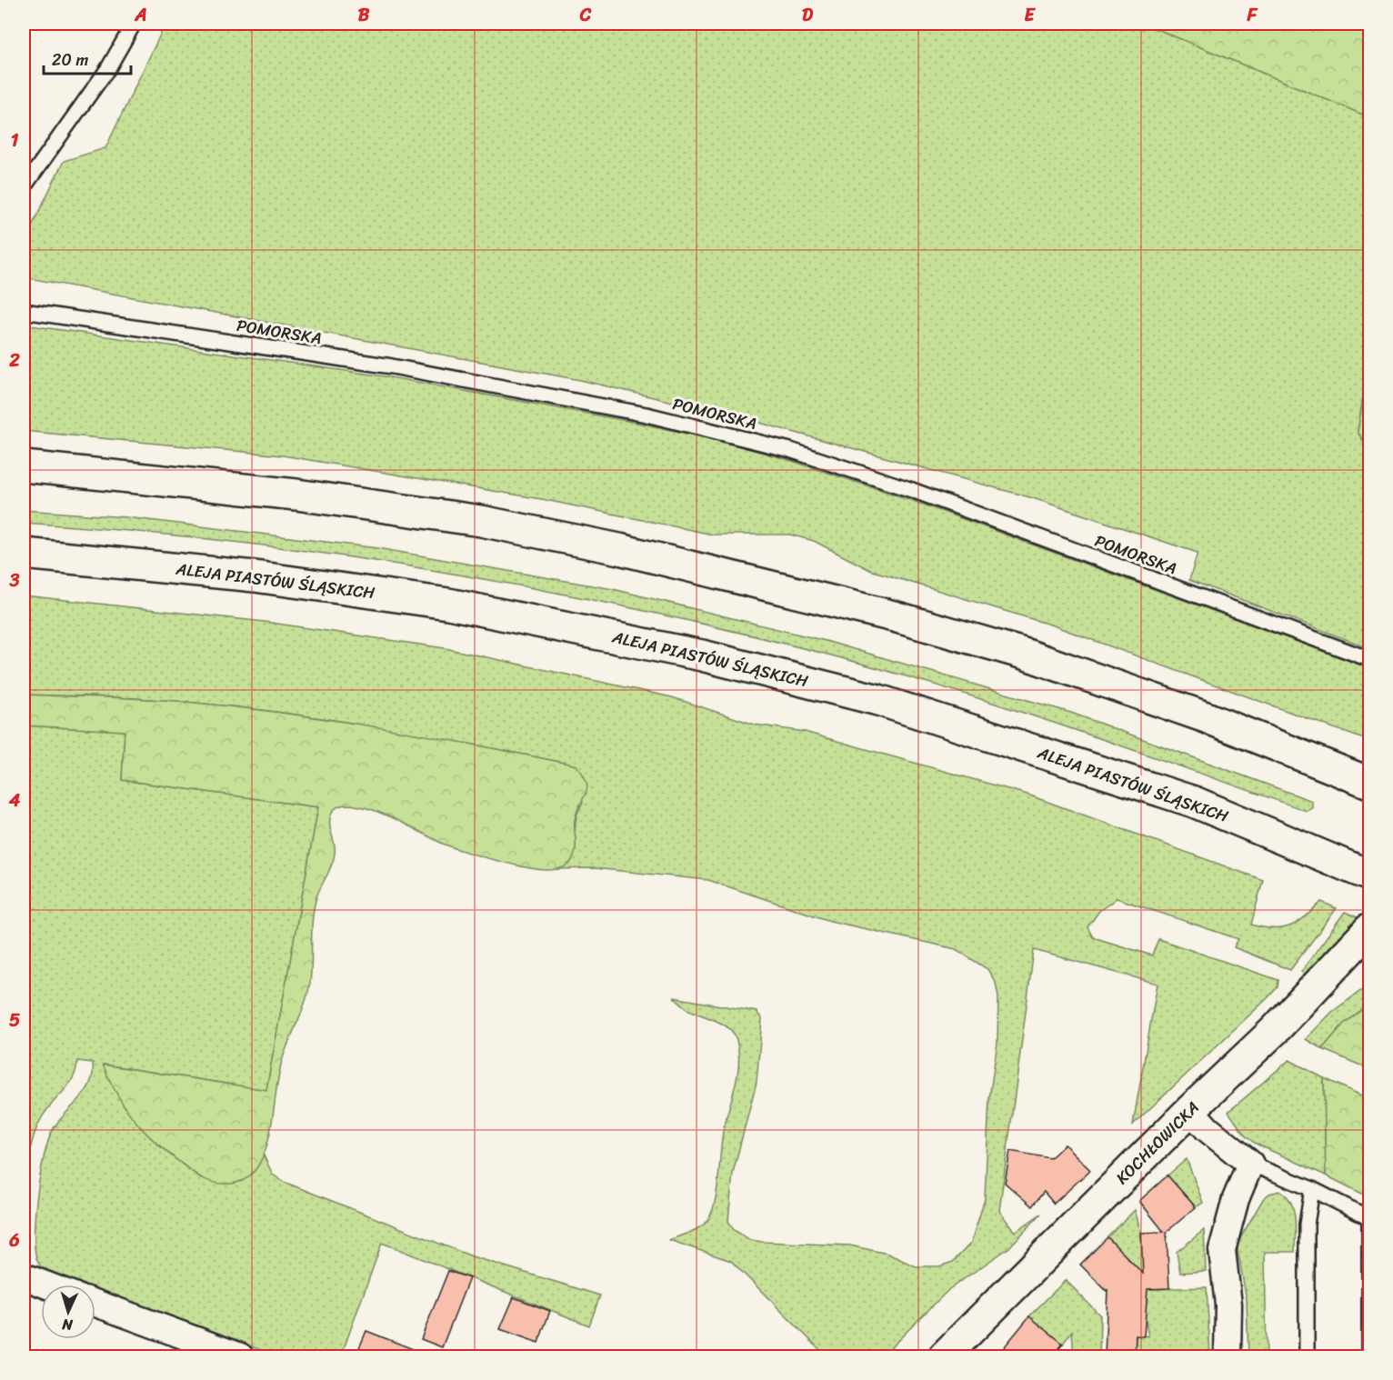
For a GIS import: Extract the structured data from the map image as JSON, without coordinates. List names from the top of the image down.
{
  "streets": {
    "main road": ["ALEJA PIASTÓW ŚLĄSKICH", "KOCHŁOWICKA"],
    "lane": ["POMORSKA"]
  },
  "scale_bar": "20 m",
  "north": "bottom",
  "grid": {
    "columns": [
      "A",
      "B",
      "C",
      "D",
      "E",
      "F"
    ],
    "rows": [
      "1",
      "2",
      "3",
      "4",
      "5",
      "6"
    ]
  }
}
